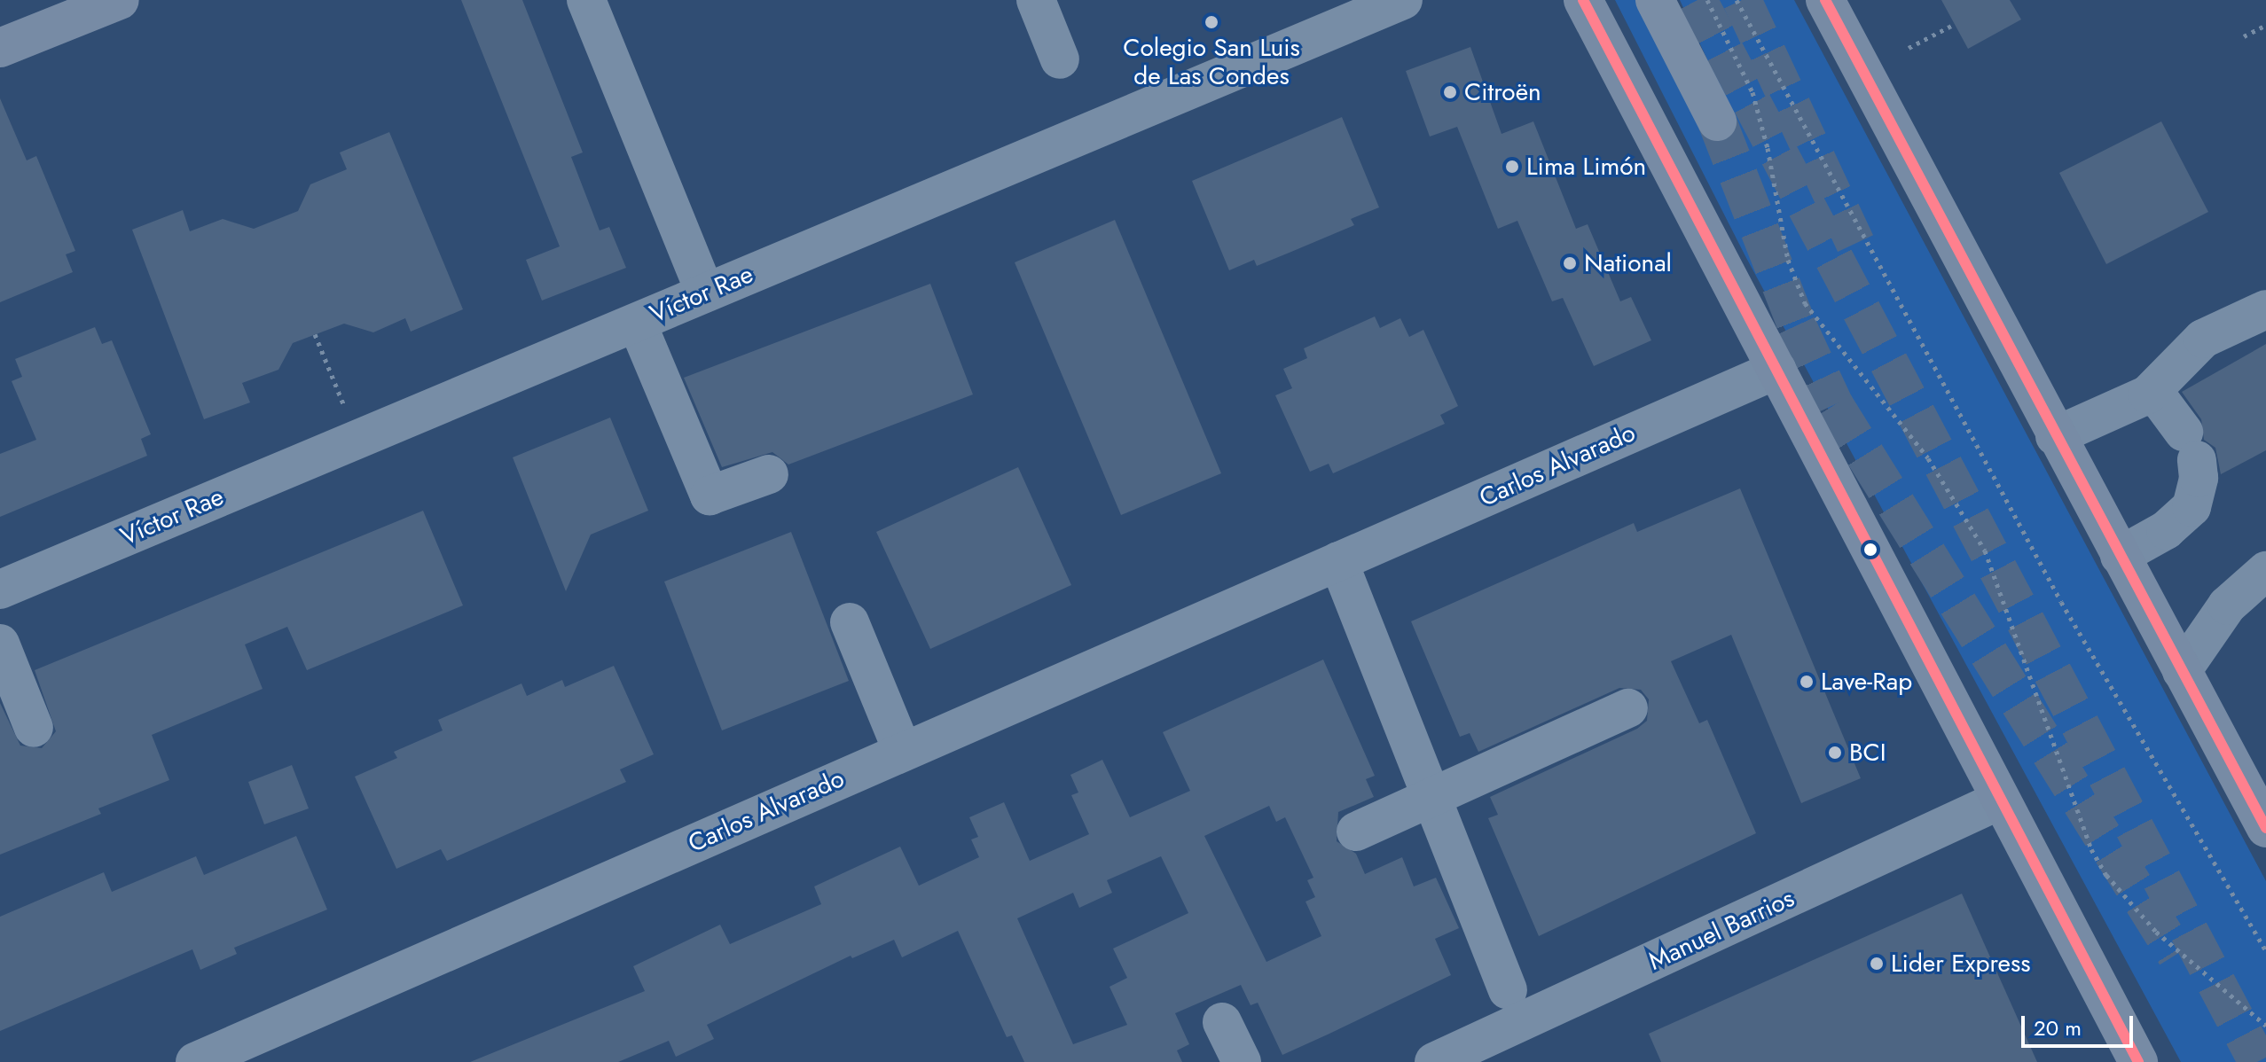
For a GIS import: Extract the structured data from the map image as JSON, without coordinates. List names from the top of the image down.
{
  "streets": {
    "street": ["Víctor Rae", "Carlos Alvarado", "Manuel Barrios"]
  },
  "places": [
    "Colegio San Luis de Las Condes",
    "Citroën",
    "Lima Limón",
    "National",
    "Lave-Rap",
    "BCI",
    "Lider Express"
  ],
  "scale_bar": "20 m"
}
